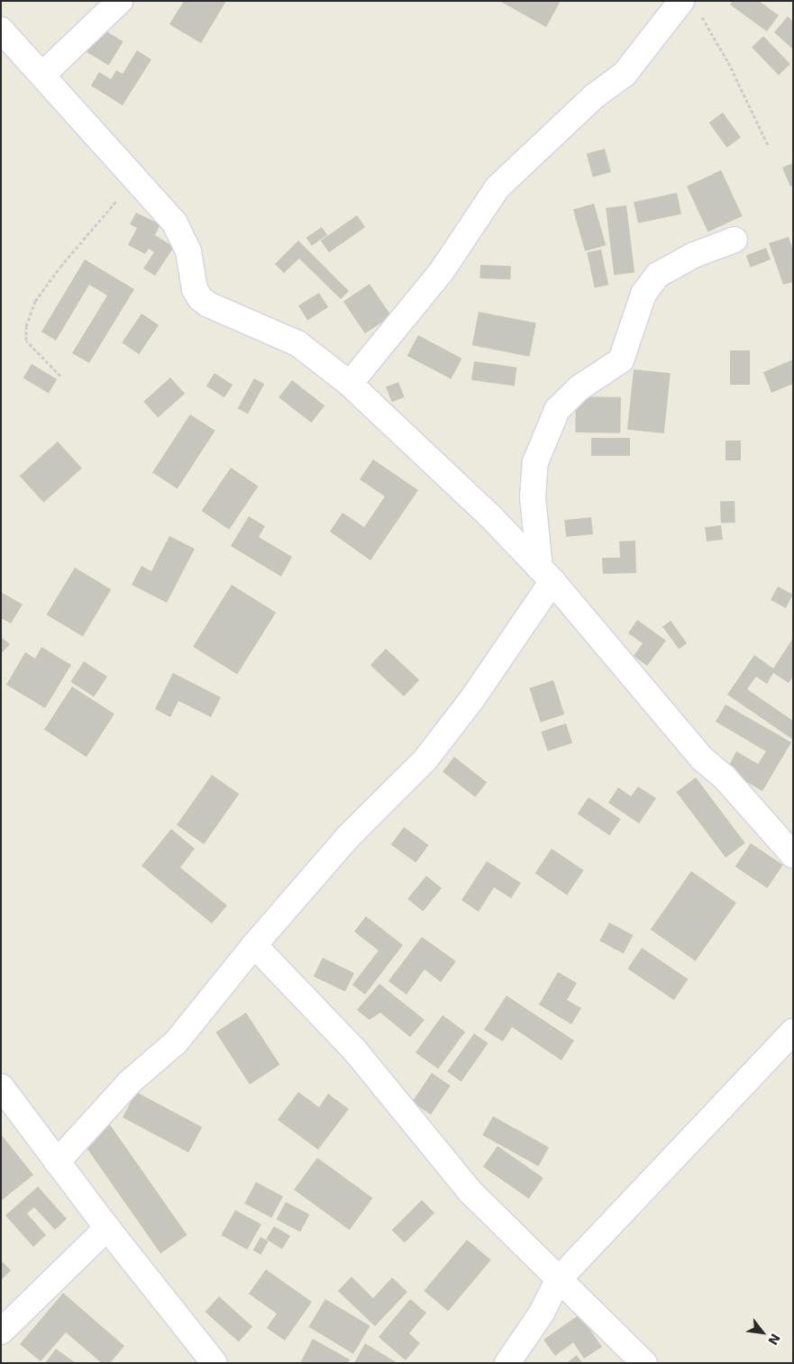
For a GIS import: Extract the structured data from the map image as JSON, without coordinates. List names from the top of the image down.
{
  "north": "bottom right"
}
